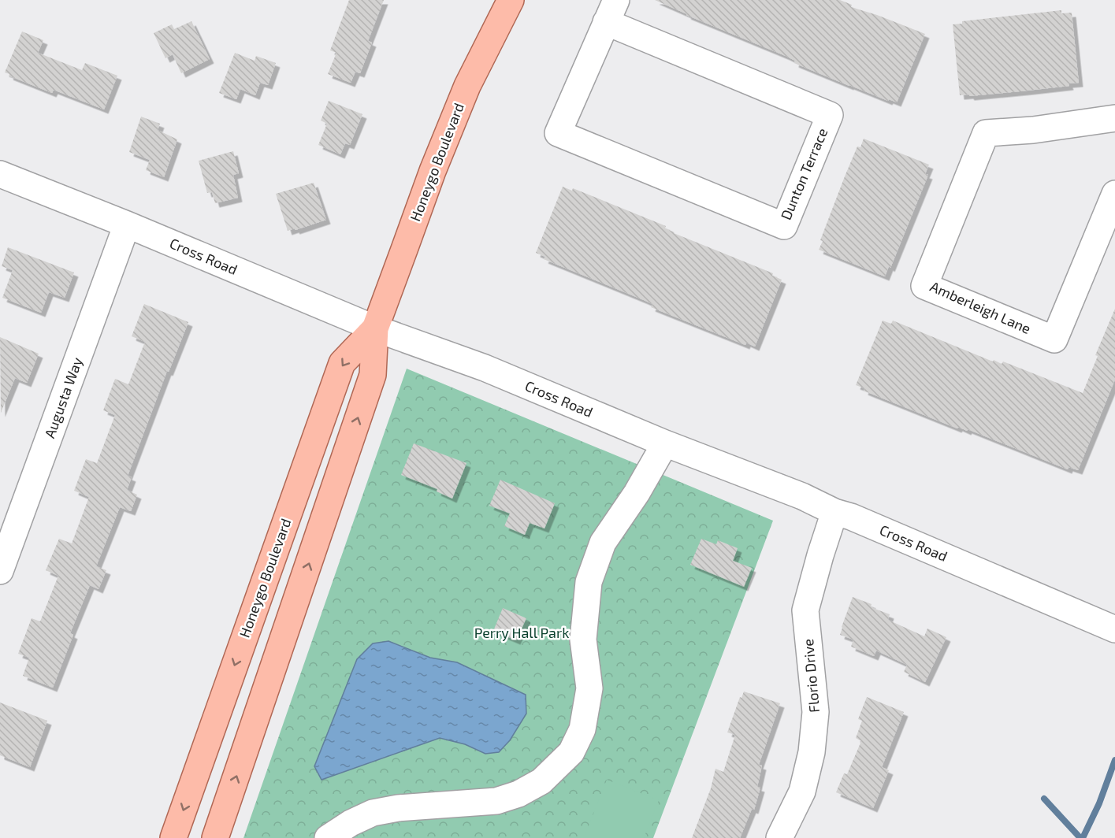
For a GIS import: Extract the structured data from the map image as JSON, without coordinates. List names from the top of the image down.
{
  "streets": {
    "main road": ["Honeygo Boulevard"],
    "street": [
      "Dunton Terrace",
      "Cross Road",
      "Amberleigh Lane",
      "Augusta Way",
      "Florio Drive"
    ]
  },
  "crossings": [
    ["Honeygo Boulevard", "Cross Road"],
    ["Cross Road", "Augusta Way"],
    ["Cross Road", "Florio Drive"]
  ],
  "parks": ["Perry Hall Park"]
}
